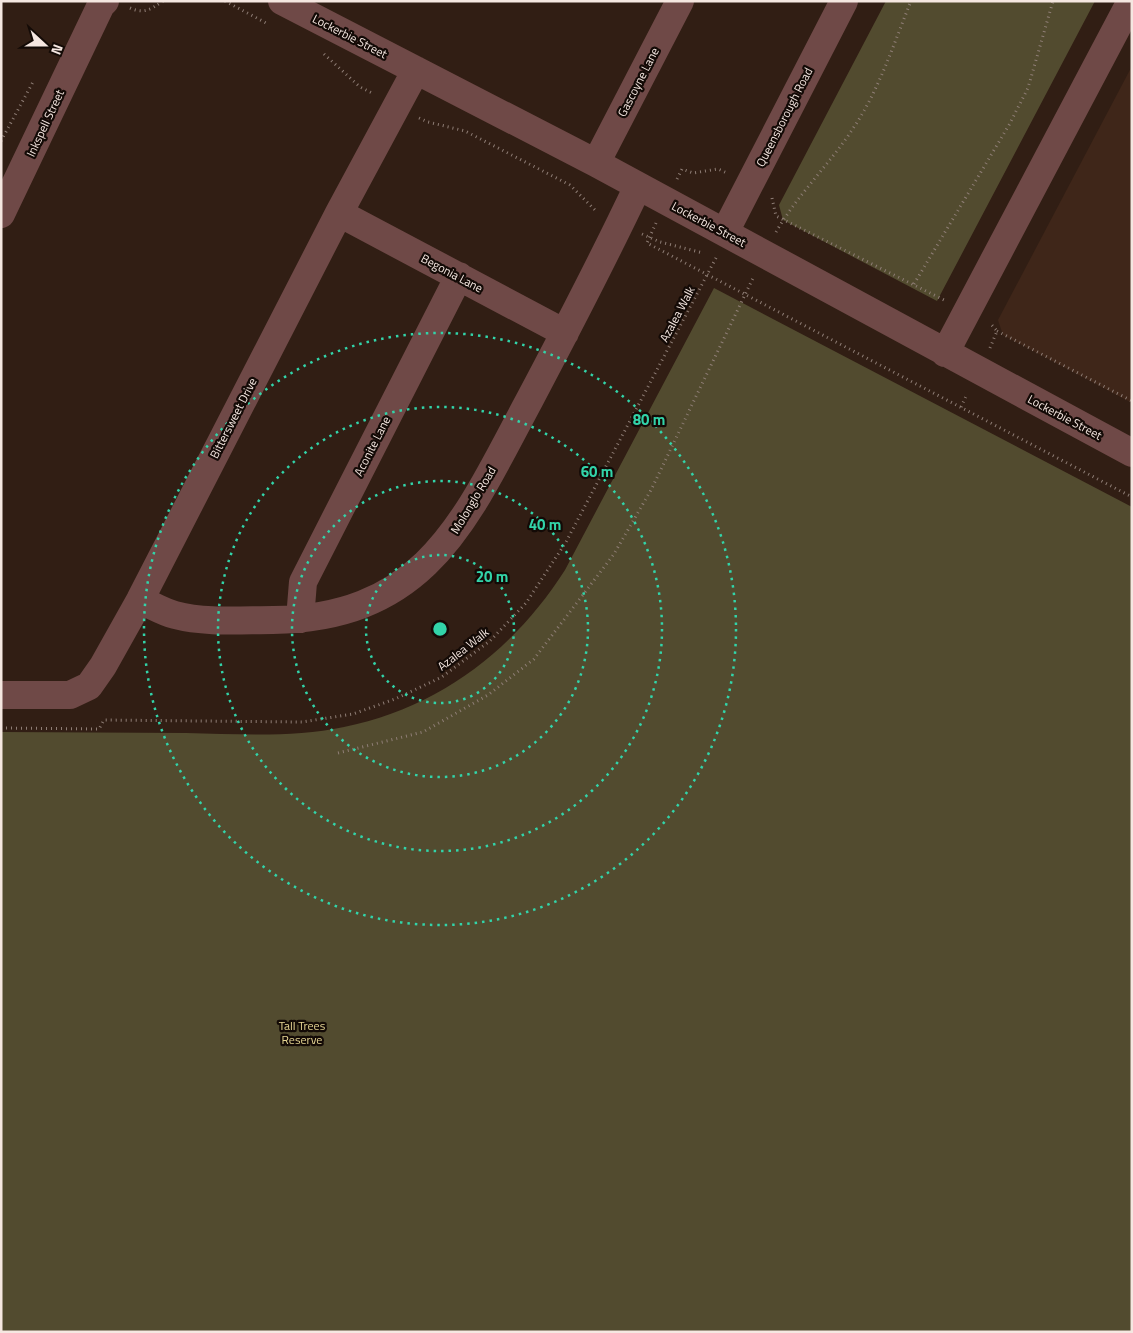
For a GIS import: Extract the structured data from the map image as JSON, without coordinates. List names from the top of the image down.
{
  "streets": {
    "street": [
      "Lockerbie Street",
      "Gascoyne Lane",
      "Queensborough Road",
      "Inkspell Street",
      "Begonia Lane",
      "Bittersweet Drive",
      "Aconite Lane",
      "Molonglo Road"
    ],
    "path": ["Azalea Walk"]
  },
  "crossings": [
    ["Lockerbie Street", "Gascoyne Lane"],
    ["Lockerbie Street", "Queensborough Road"],
    ["Lockerbie Street", "Azalea Walk"],
    ["Lockerbie Street", "Bittersweet Drive"],
    ["Lockerbie Street", "Molonglo Road"],
    ["Queensborough Road", "Azalea Walk"],
    ["Begonia Lane", "Bittersweet Drive"],
    ["Begonia Lane", "Aconite Lane"],
    ["Begonia Lane", "Molonglo Road"],
    ["Bittersweet Drive", "Molonglo Road"],
    ["Aconite Lane", "Molonglo Road"]
  ],
  "parks": ["Tall Trees Reserve"],
  "north": "right",
  "rings": [
    "80 m",
    "60 m",
    "40 m",
    "20 m"
  ]
}
